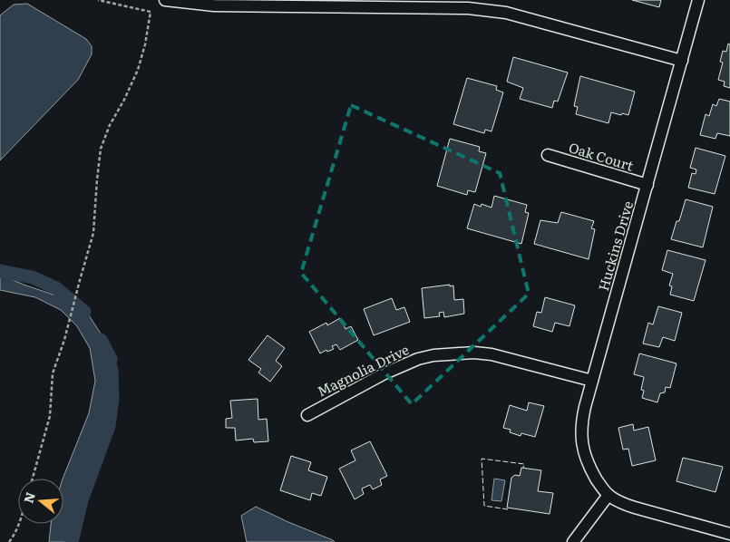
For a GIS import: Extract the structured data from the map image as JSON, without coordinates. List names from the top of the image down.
{
  "streets": {
    "street": ["Oak Court", "Huckins Drive", "Magnolia Drive"]
  },
  "crossings": [
    ["Oak Court", "Huckins Drive"],
    ["Huckins Drive", "Magnolia Drive"]
  ],
  "north": "left"
}
